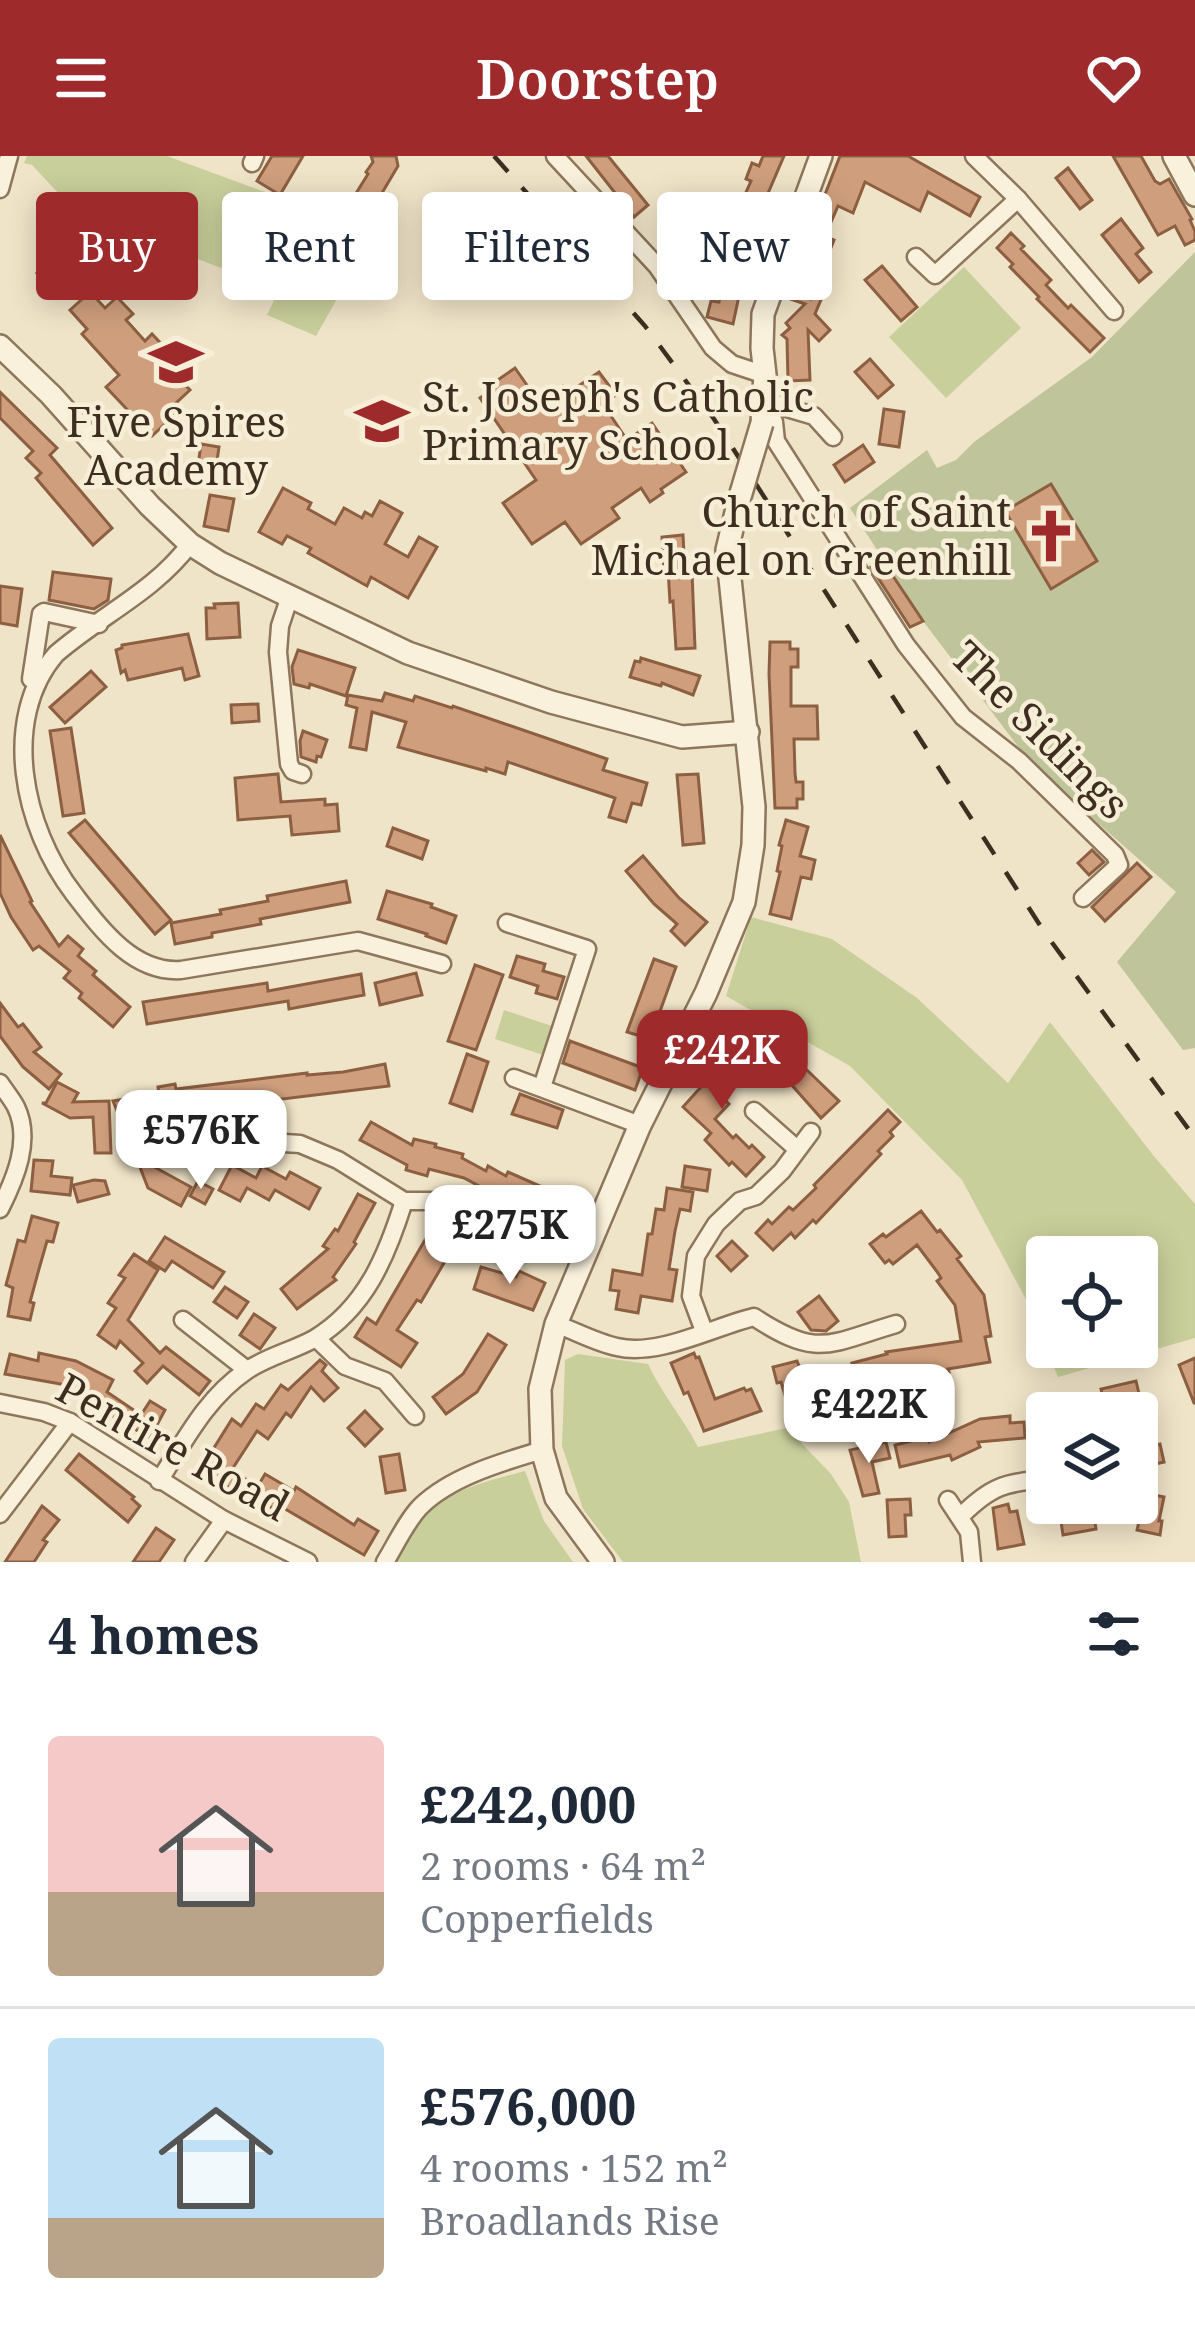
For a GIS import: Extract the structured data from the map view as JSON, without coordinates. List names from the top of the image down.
{
  "streets": {
    "street": ["The Sidings", "Pentire Road"]
  },
  "places": {
    "school or university": ["Five Spires Academy", "St. Joseph's Catholic Primary School"],
    "church": ["Church of Saint Michael on Greenhill"]
  },
  "page": {
    "header": "Doorstep",
    "chip": [
      "Buy",
      "Rent",
      "Filters",
      "New"
    ],
    "price": [
      "£242K",
      "£576K",
      "£275K",
      "£422K"
    ],
    "heading": "4 homes",
    "list": [
      {
        "name": "£242,000",
        "note": "2 rooms · 64 m² · Copperfields"
      },
      {
        "name": "£576,000",
        "note": "4 rooms · 152 m² · Broadlands Rise"
      }
    ]
  }
}
